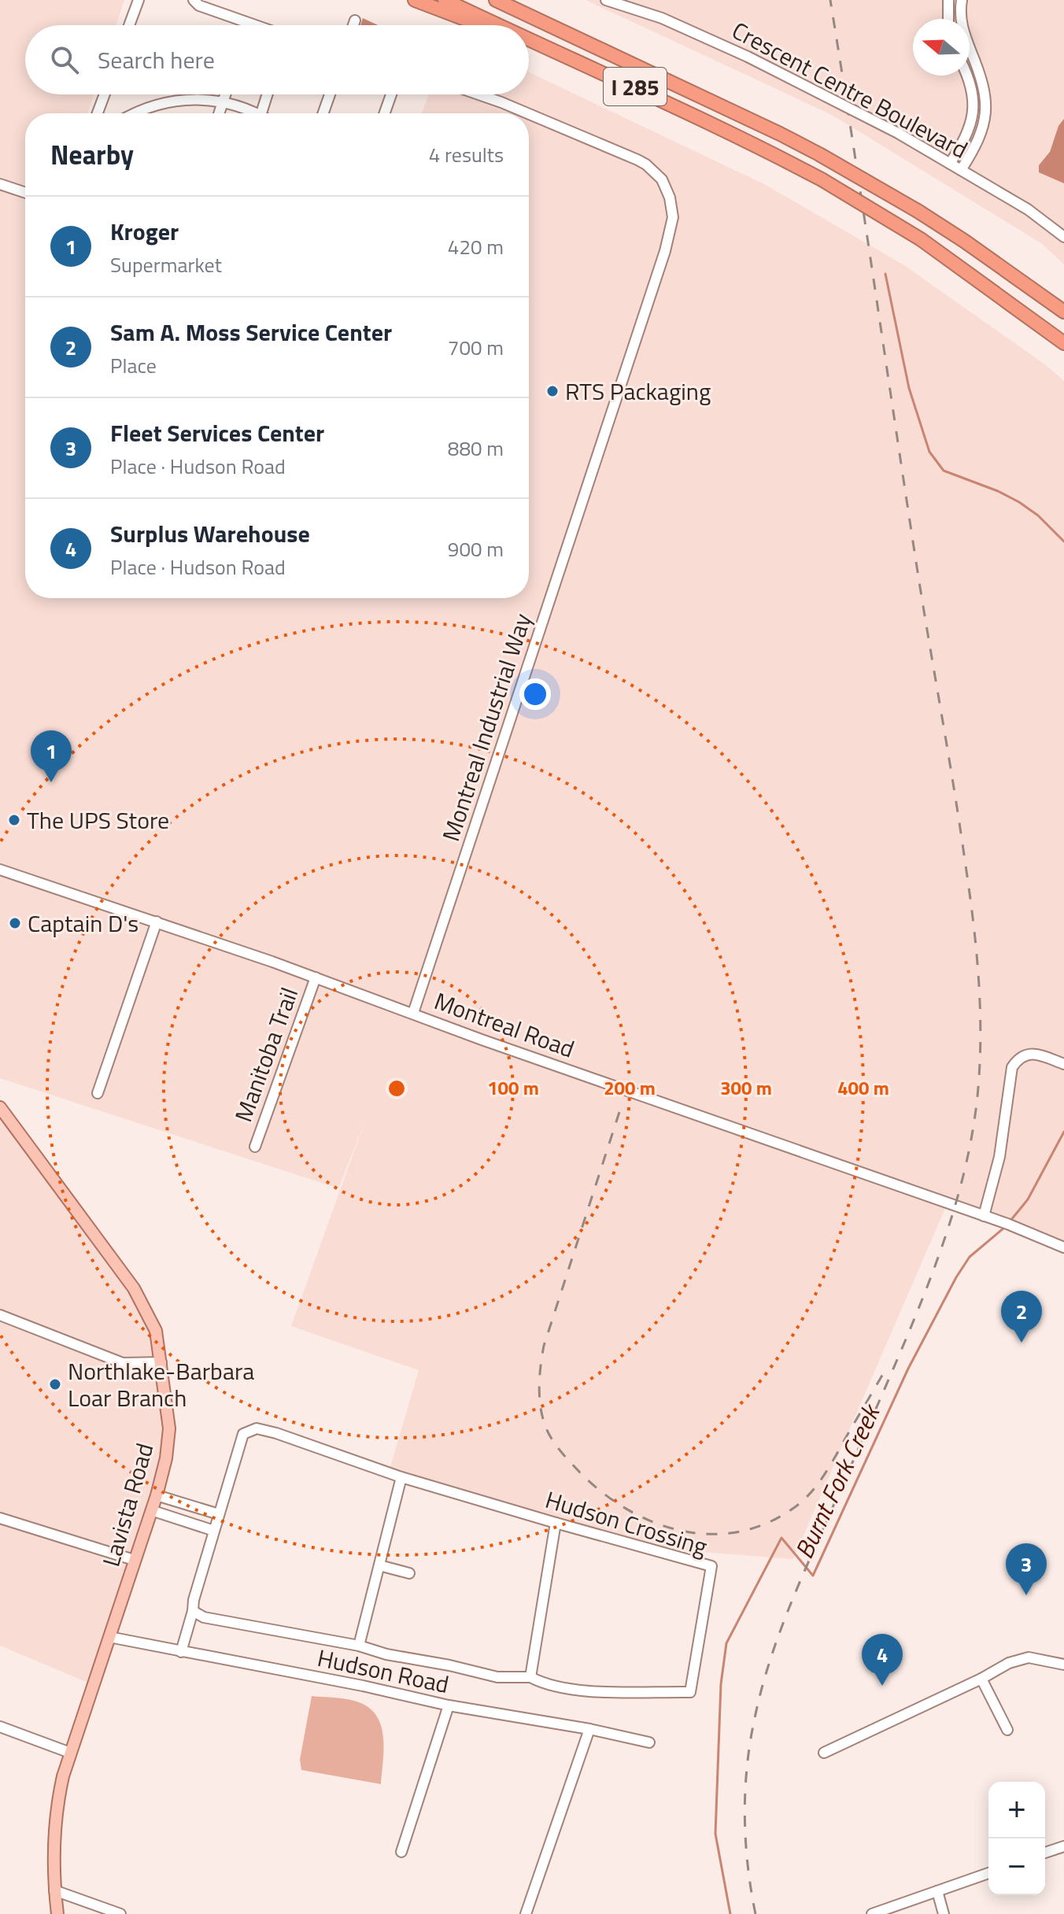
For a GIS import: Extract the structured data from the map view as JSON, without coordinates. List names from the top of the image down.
{
  "streets": {
    "highway": ["I 285"],
    "main road": ["Lavista Road"],
    "street": [
      "Crescent Centre Boulevard",
      "Montreal Industrial Way",
      "Montreal Road",
      "Manitoba Trail",
      "Hudson Crossing",
      "Hudson Road"
    ]
  },
  "crossings": [
    ["Montreal Industrial Way", "Montreal Road"],
    ["Montreal Road", "Manitoba Trail"],
    ["Lavista Road", "Hudson Road"],
    ["Hudson Crossing", "Hudson Road"]
  ],
  "water": ["Burnt Fork Creek"],
  "places": [
    "RTS Packaging",
    "The UPS Store",
    "Captain D's",
    "Northlake-Barbara Loar Branch"
  ],
  "north": "left",
  "page": {
    "search": "Search here",
    "heading": ["Nearby", "4 results"],
    "list": [
      {
        "mark": "1",
        "name": "Kroger",
        "note": "Supermarket",
        "value": "420 m"
      },
      {
        "mark": "2",
        "name": "Sam A. Moss Service Center",
        "note": "Place",
        "value": "700 m"
      },
      {
        "mark": "3",
        "name": "Fleet Services Center",
        "note": "Place · Hudson Road",
        "value": "880 m"
      },
      {
        "mark": "4",
        "name": "Surplus Warehouse",
        "note": "Place · Hudson Road",
        "value": "900 m"
      }
    ],
    "pins": [
      "1",
      "2",
      "3",
      "4"
    ],
    "map_buttons": ["+", "−"]
  },
  "rings": [
    "100 m",
    "200 m",
    "300 m",
    "400 m"
  ]
}
